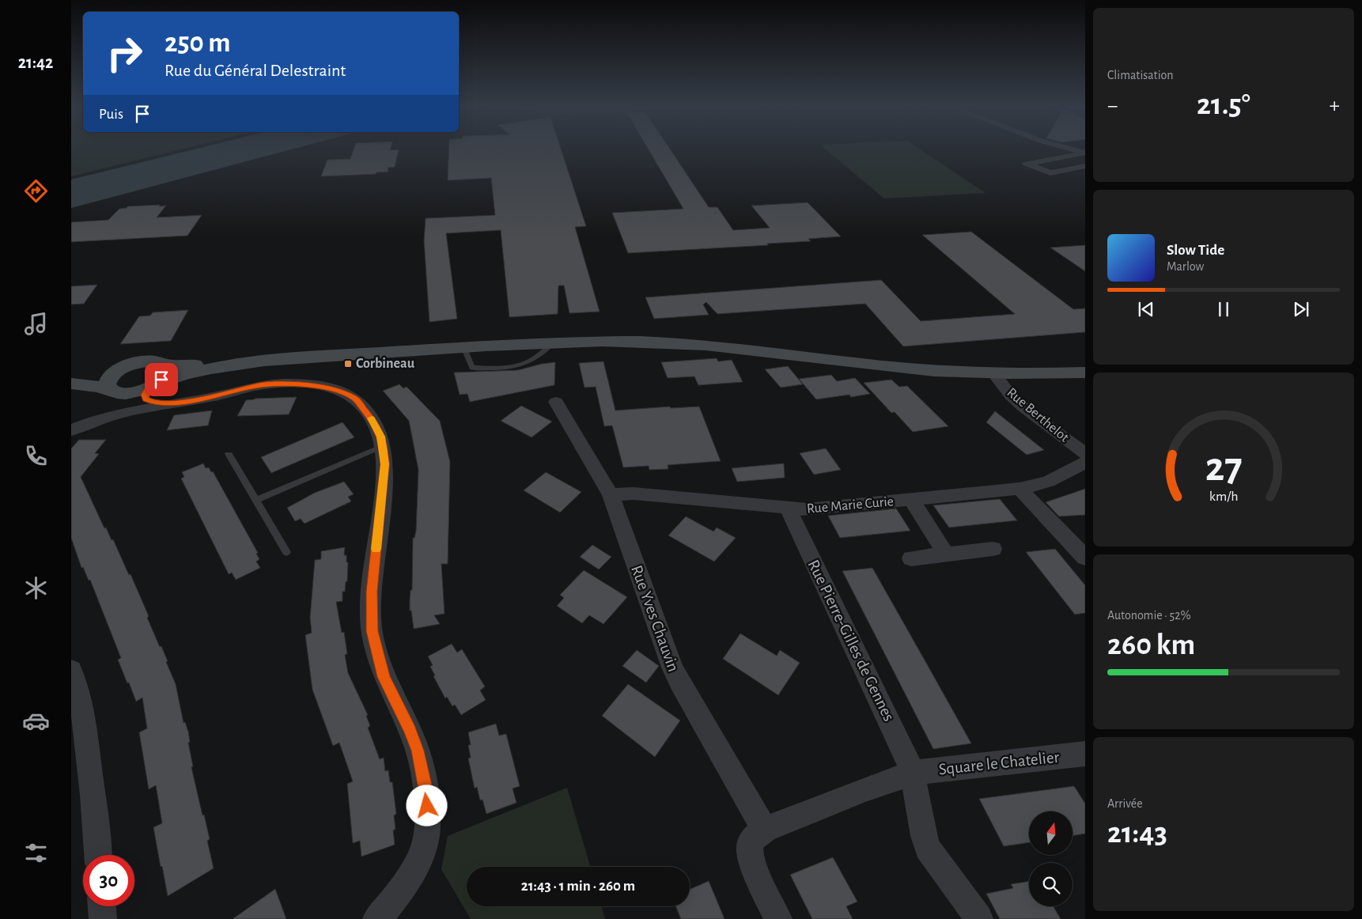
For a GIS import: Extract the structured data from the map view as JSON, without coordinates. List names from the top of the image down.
{
  "streets": {
    "street": [
      "Rue Berthelot",
      "Rue Marie Curie",
      "Rue Yves Chauvin",
      "Rue Pierre-Gilles de Gennes",
      "Square le Chatelier"
    ]
  },
  "crossings": [
    ["Rue Marie Curie", "Rue Yves Chauvin"],
    ["Rue Marie Curie", "Rue Pierre-Gilles de Gennes"],
    ["Rue Pierre-Gilles de Gennes", "Square le Chatelier"]
  ],
  "places": {
    "transit": ["Corbineau"]
  },
  "north": "top",
  "page": {
    "tabs": "21:42",
    "tile": [
      "Climatisation",
      ["Autonomie · 52%", "260 km"],
      ["Arrivée", "21:43"]
    ],
    "turn": ["250 m", "Rue du Général Delestraint"],
    "heat": ["−", "21.5°", "+"],
    "then": "Puis",
    "song": ["Slow Tide", "Marlow"],
    "limit": "30",
    "trip": "21:43 · 1 min · 260 m",
    "gauge": ["27", "km/h"]
  }
}
